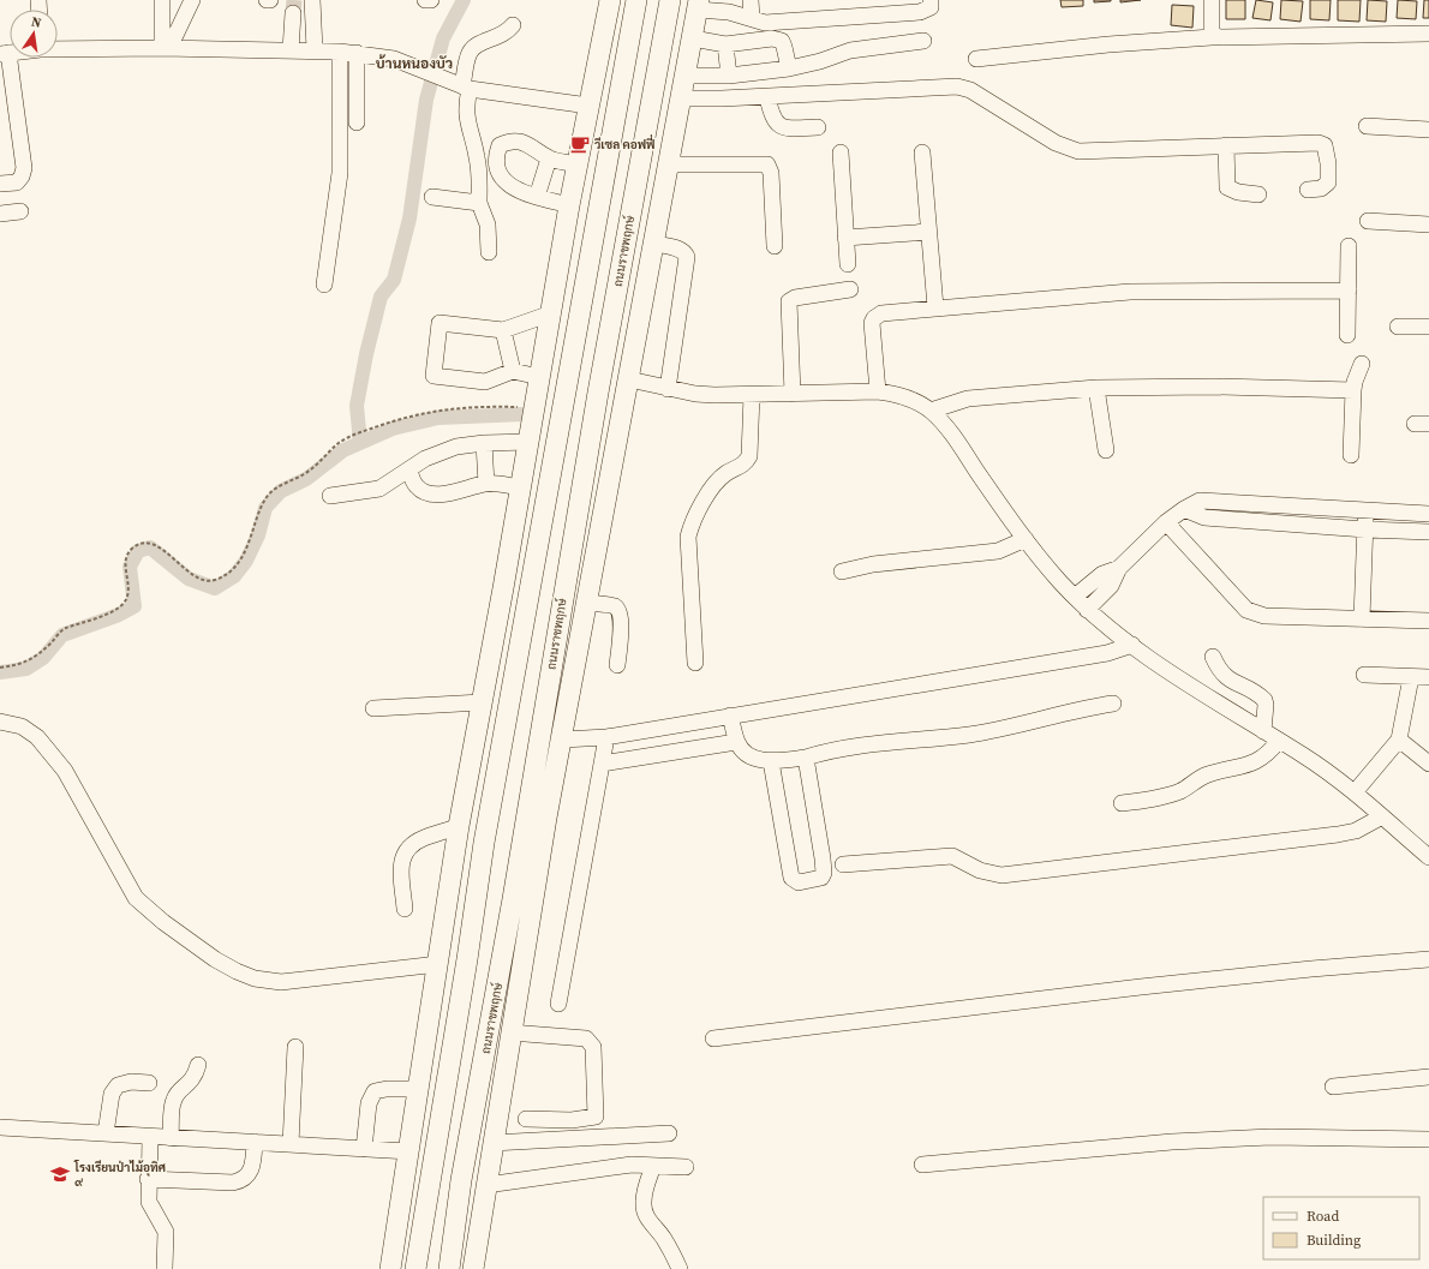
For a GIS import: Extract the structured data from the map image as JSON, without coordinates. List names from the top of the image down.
{
  "streets": {
    "main road": ["ถนนราชพฤกษ์"]
  },
  "districts": ["บ้านหนองบัว"],
  "places": {
    "cafe": ["วีเซล คอฟฟี่"],
    "school or university": ["โรงเรียนป่าไม้อุทิศ ๙"]
  },
  "legend": ["Road", "Building"],
  "north": "top"
}
